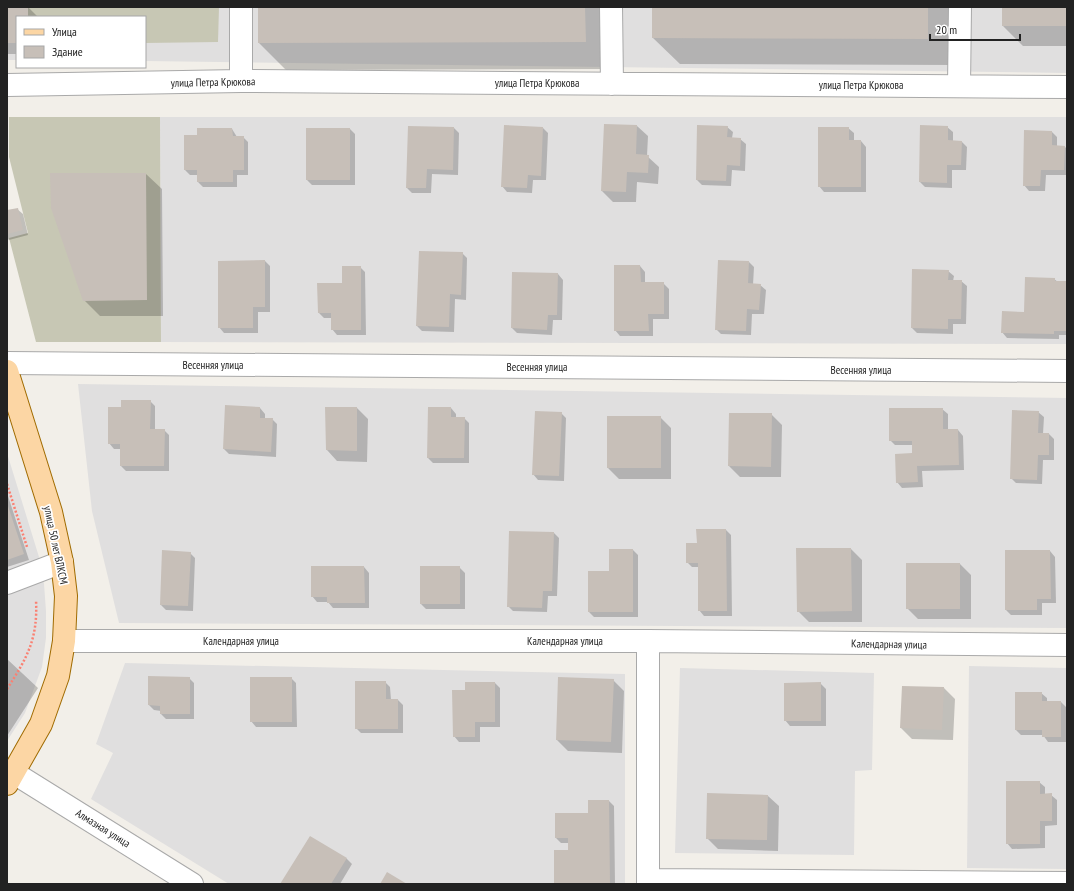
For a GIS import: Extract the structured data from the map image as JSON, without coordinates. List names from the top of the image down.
{
  "streets": {
    "main road": ["улица 50 лет ВЛКСМ"],
    "street": [
      "улица Петра Крюкова",
      "Весенняя улица",
      "Календарная улица",
      "Алмазная улица"
    ]
  },
  "crossings": [
    ["улица 50 лет ВЛКСМ", "Календарная улица"],
    ["улица 50 лет ВЛКСМ", "Алмазная улица"]
  ],
  "legend": ["Улица", "Здание"],
  "scale_bar": "20 m"
}
